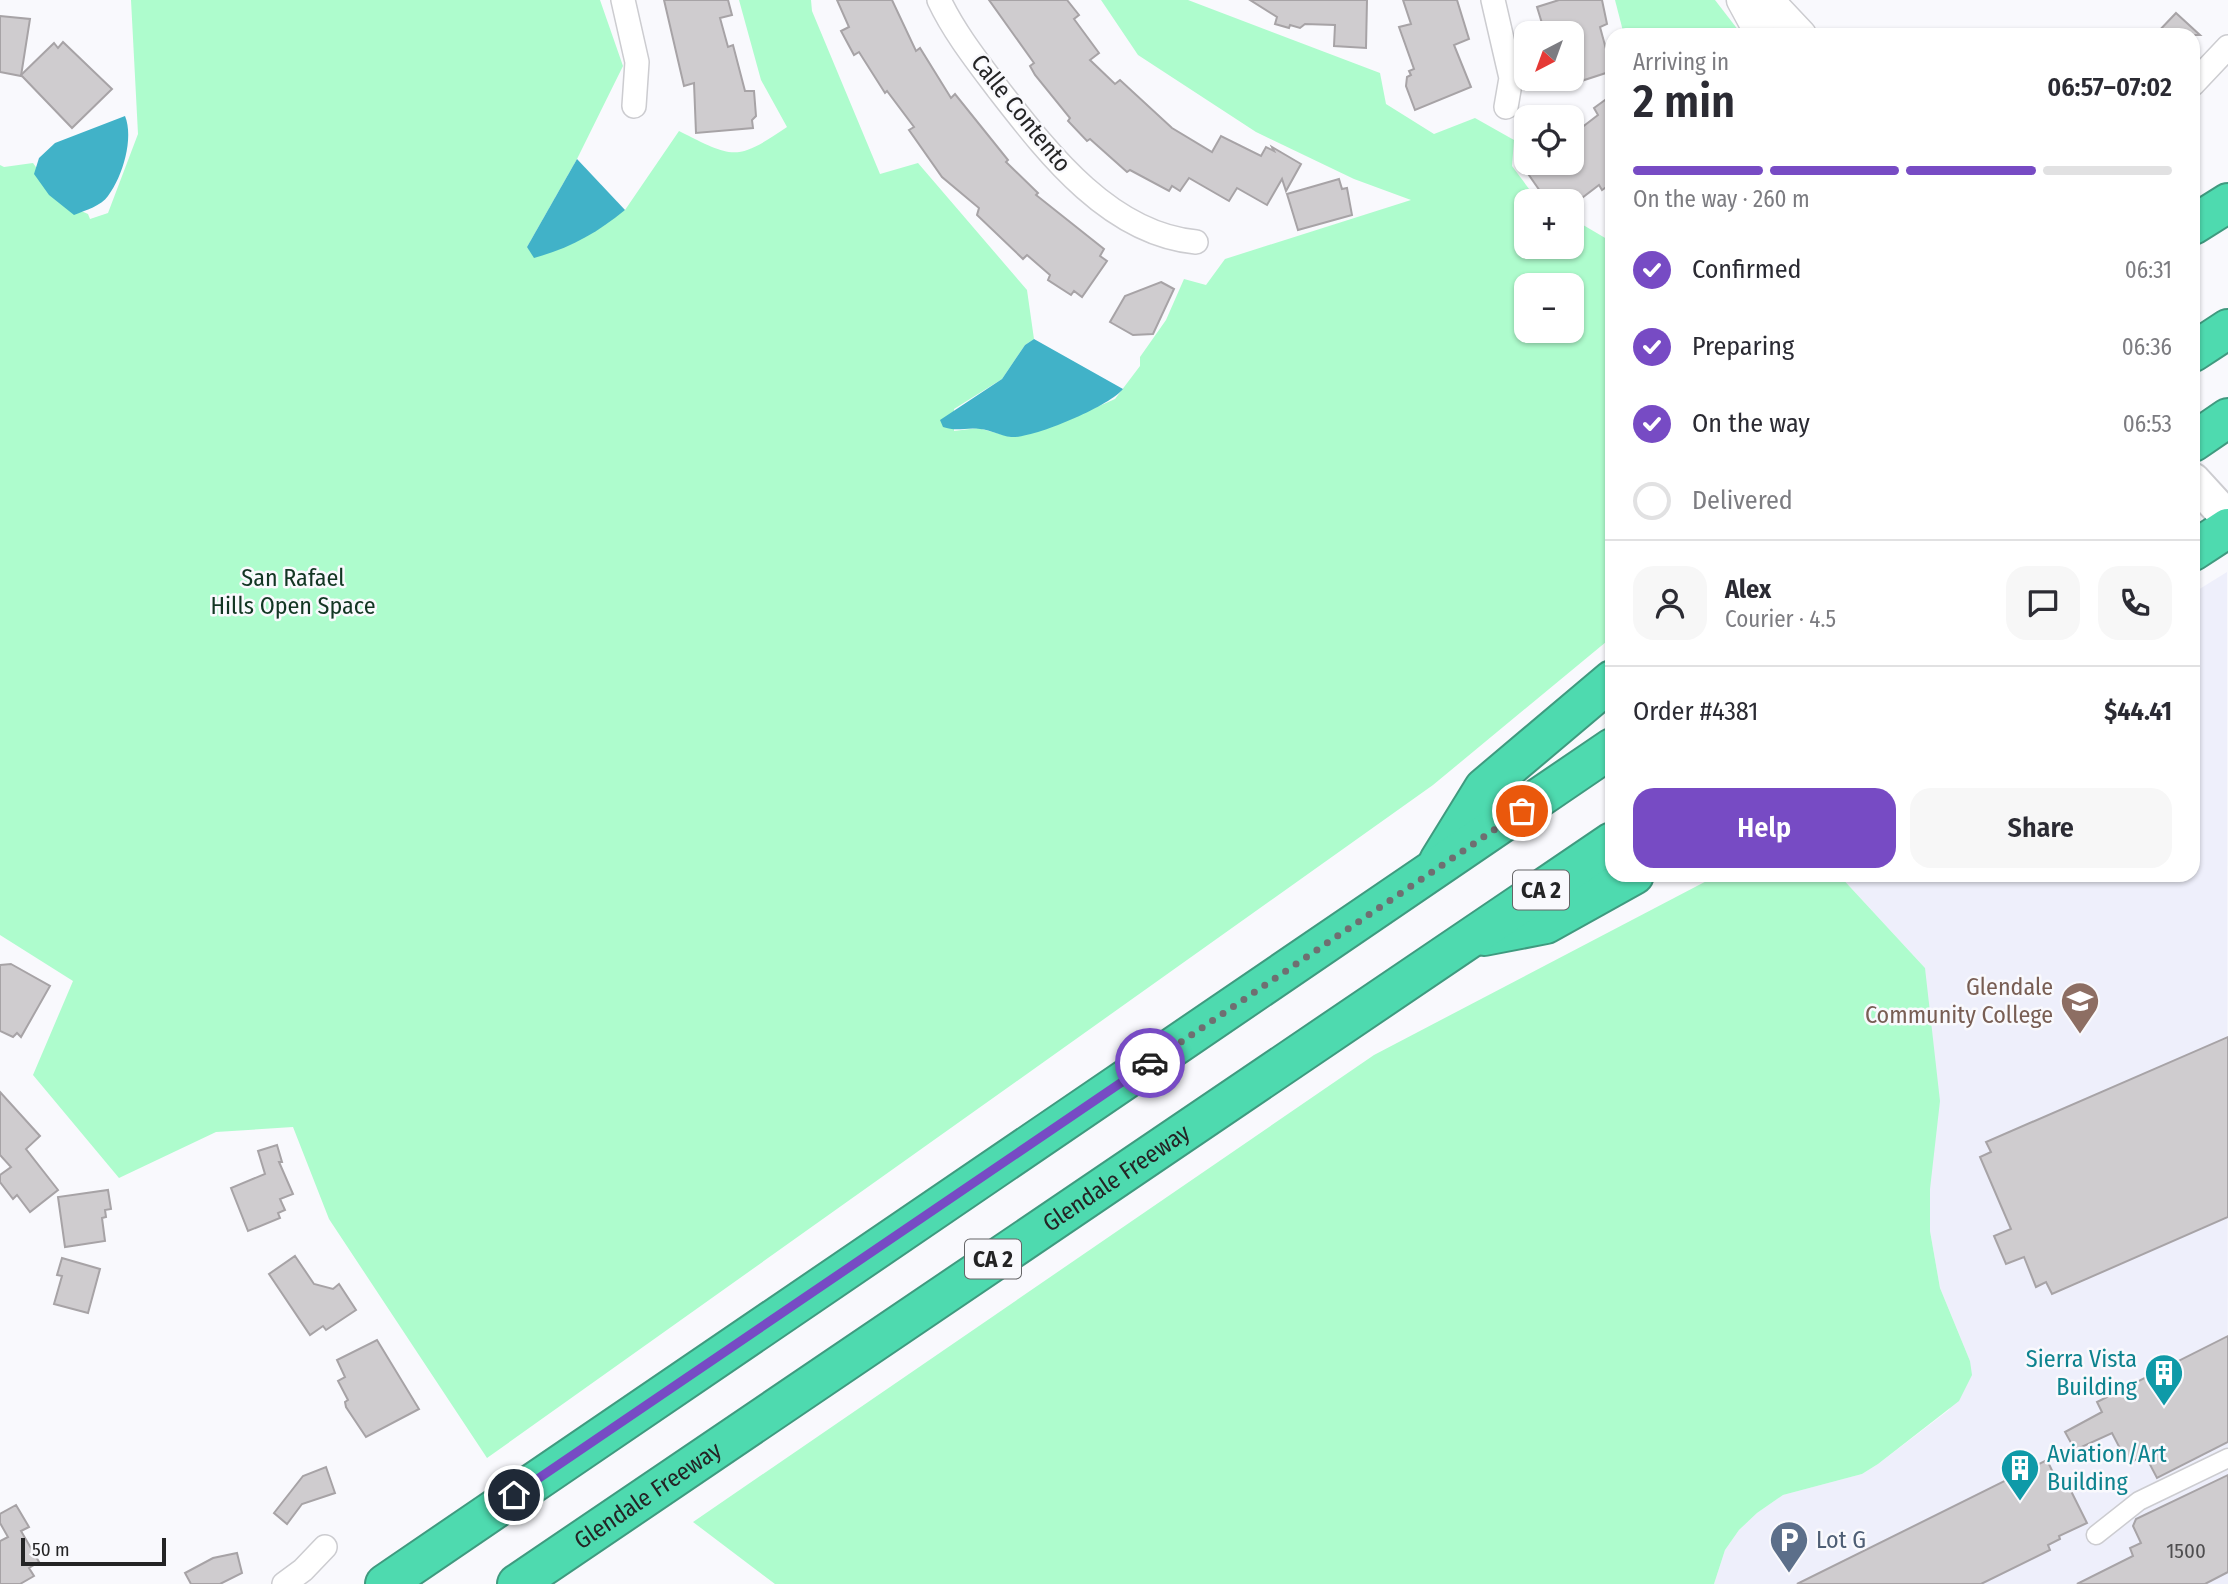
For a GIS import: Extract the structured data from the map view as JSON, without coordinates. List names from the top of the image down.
{
  "streets": {
    "highway": ["CA 2", "Glendale Freeway"],
    "street": ["Calle Contento"]
  },
  "parks": ["San Rafael Hills Open Space"],
  "places": {
    "school or university": ["Glendale Community College"],
    "building": ["Sierra Vista Building", "Aviation/Art Building"],
    "parking": ["Lot G"]
  },
  "house_numbers": ["1500"],
  "scale_bar": "50 m",
  "north": "bottom left",
  "page": {
    "map_buttons": ["+", "−"],
    "heading": ["2 min", "Arriving in", "06:57–07:02"],
    "panel": [
      "Alex",
      "Courier · 4.5",
      "Order #4381",
      "$44.41"
    ],
    "bar": "On the way · 260 m",
    "list": [
      ["Confirmed", "06:31"],
      ["Preparing", "06:36"],
      ["On the way", "06:53"],
      "Delivered"
    ],
    "buttons": ["Help", "Share"],
    "scale": "50 m"
  }
}
